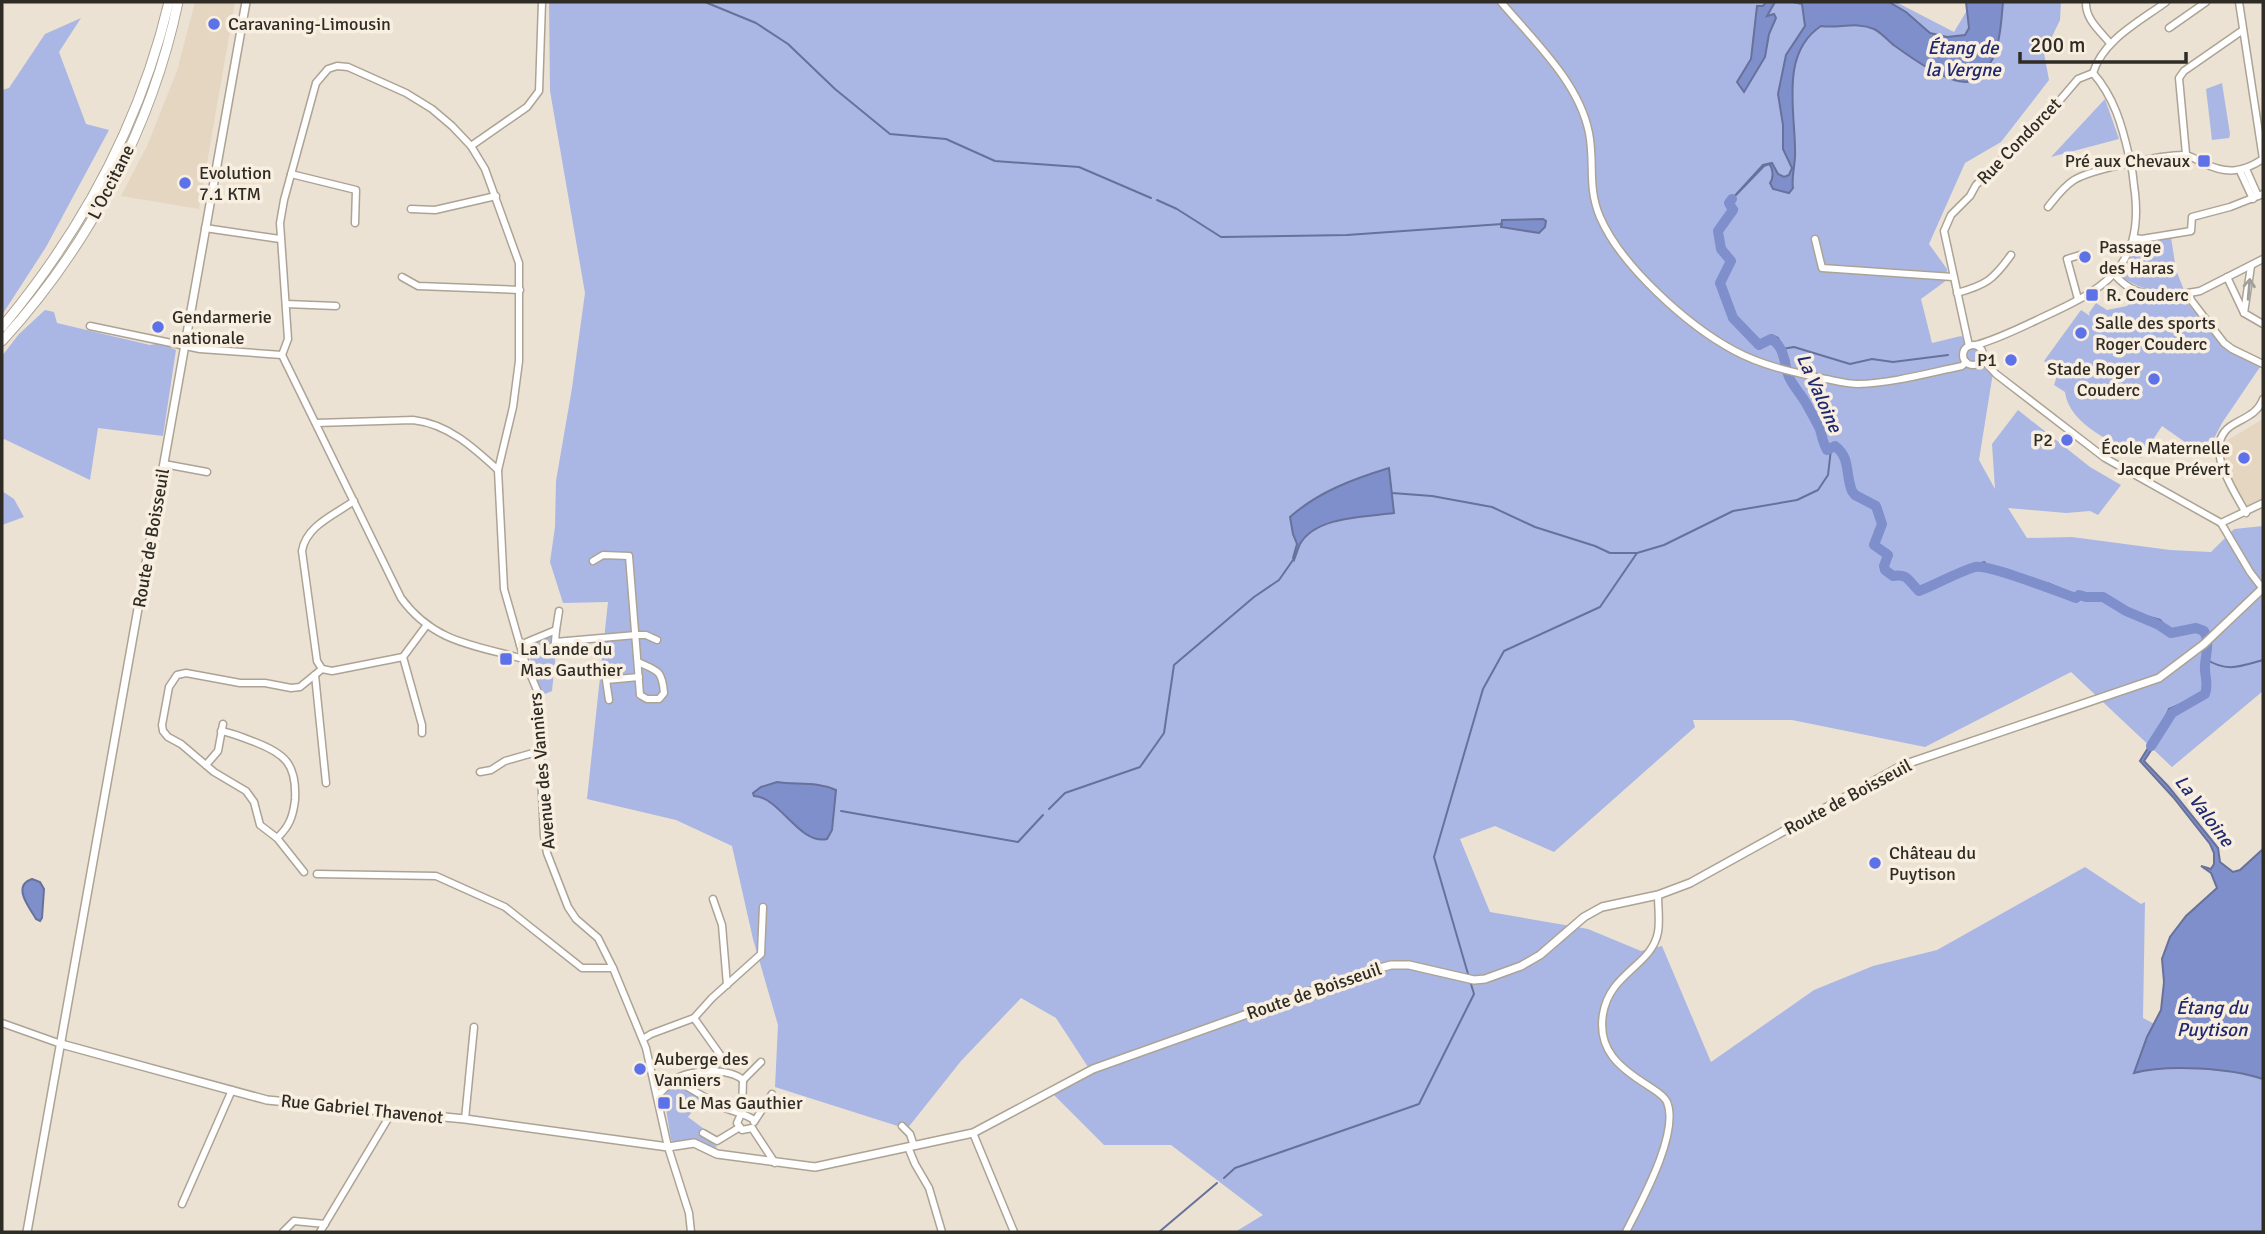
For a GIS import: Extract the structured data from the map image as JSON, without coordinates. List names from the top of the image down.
{
  "streets": {
    "highway": ["L'Occitane"],
    "main road": ["Route de Boisseuil", "Rue Gabriel Thavenot"],
    "street": ["Rue Condorcet", "Avenue des Vanniers"]
  },
  "crossings": [
    ["Route de Boisseuil", "Avenue des Vanniers"],
    ["Route de Boisseuil", "Rue Gabriel Thavenot"],
    ["Avenue des Vanniers", "Rue Gabriel Thavenot"]
  ],
  "water": ["Étang de la Vergne", "La Valoine", "Étang du Puytison"],
  "places": {
    "other": [
      "Caravaning-Limousin",
      "Evolution 7.1 KTM",
      "Passage des Haras",
      "Gendarmerie nationale",
      "Salle des sports Roger Couderc",
      "P1",
      "Stade Roger Couderc",
      "P2",
      "École Maternelle Jacque Prévert",
      "Château du Puytison",
      "Auberge des Vanniers"
    ],
    "transit": [
      "Pré aux Chevaux",
      "R. Couderc",
      "La Lande du Mas Gauthier",
      "Le Mas Gauthier"
    ]
  },
  "scale_bar": "200 m"
}
